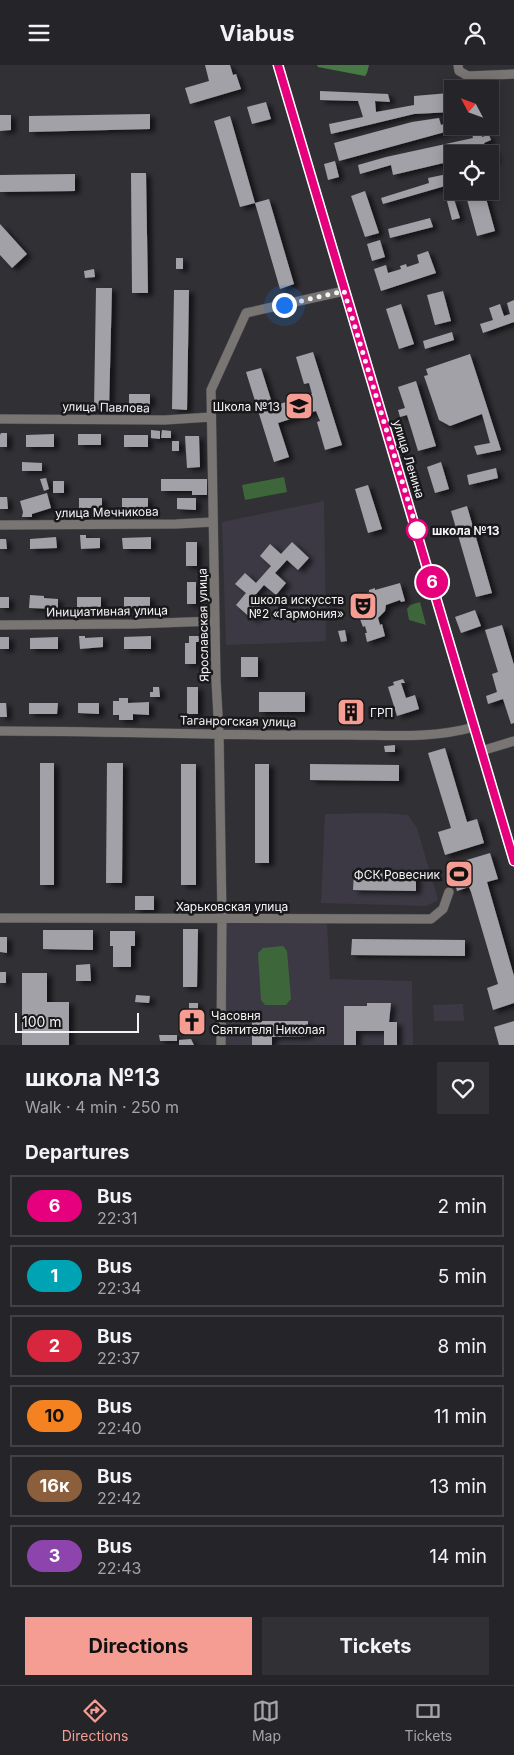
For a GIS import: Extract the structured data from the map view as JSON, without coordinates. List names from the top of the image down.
{
  "streets": {
    "street": [
      "улица Павлова",
      "улица Ленина",
      "улица Мечникова",
      "Инициативная улица",
      "Ярославская улица",
      "Таганрогская улица",
      "Харьковская улица"
    ]
  },
  "crossings": [
    ["улица Павлова", "Ярославская улица"],
    ["улица Ленина", "Ярославская улица"],
    ["улица Ленина", "Таганрогская улица"],
    ["улица Мечникова", "Ярославская улица"],
    ["Инициативная улица", "Ярославская улица"],
    ["Ярославская улица", "Таганрогская улица"],
    ["Ярославская улица", "Харьковская улица"]
  ],
  "places": {
    "school or university": ["Школа №13"],
    "other": ["школа №13"],
    "theatre": ["школа искусств №2 «Гармония»"],
    "building": ["ГРП"],
    "sports": ["ФСК Ровесник"],
    "church": ["Часовня Святителя Николая"]
  },
  "lines": ["bus line 6"],
  "scale_bar": "100 m",
  "north": "top left",
  "page": {
    "header": "Viabus",
    "on_map": "6",
    "scale": "100 m",
    "heading": [
      ["школа №13", "Walk · 4 min · 250 m"],
      "Departures"
    ],
    "list": [
      {
        "mark": "6",
        "name": "Bus",
        "note": "22:31",
        "value": "2 min"
      },
      {
        "mark": "1",
        "name": "Bus",
        "note": "22:34",
        "value": "5 min"
      },
      {
        "mark": "2",
        "name": "Bus",
        "note": "22:37",
        "value": "8 min"
      },
      {
        "mark": "10",
        "name": "Bus",
        "note": "22:40",
        "value": "11 min"
      },
      {
        "mark": "16к",
        "name": "Bus",
        "note": "22:42",
        "value": "13 min"
      },
      {
        "mark": "3",
        "name": "Bus",
        "note": "22:43",
        "value": "14 min"
      }
    ],
    "buttons": ["Directions", "Tickets"],
    "tabs": ["Directions", "Map", "Tickets"]
  }
}
